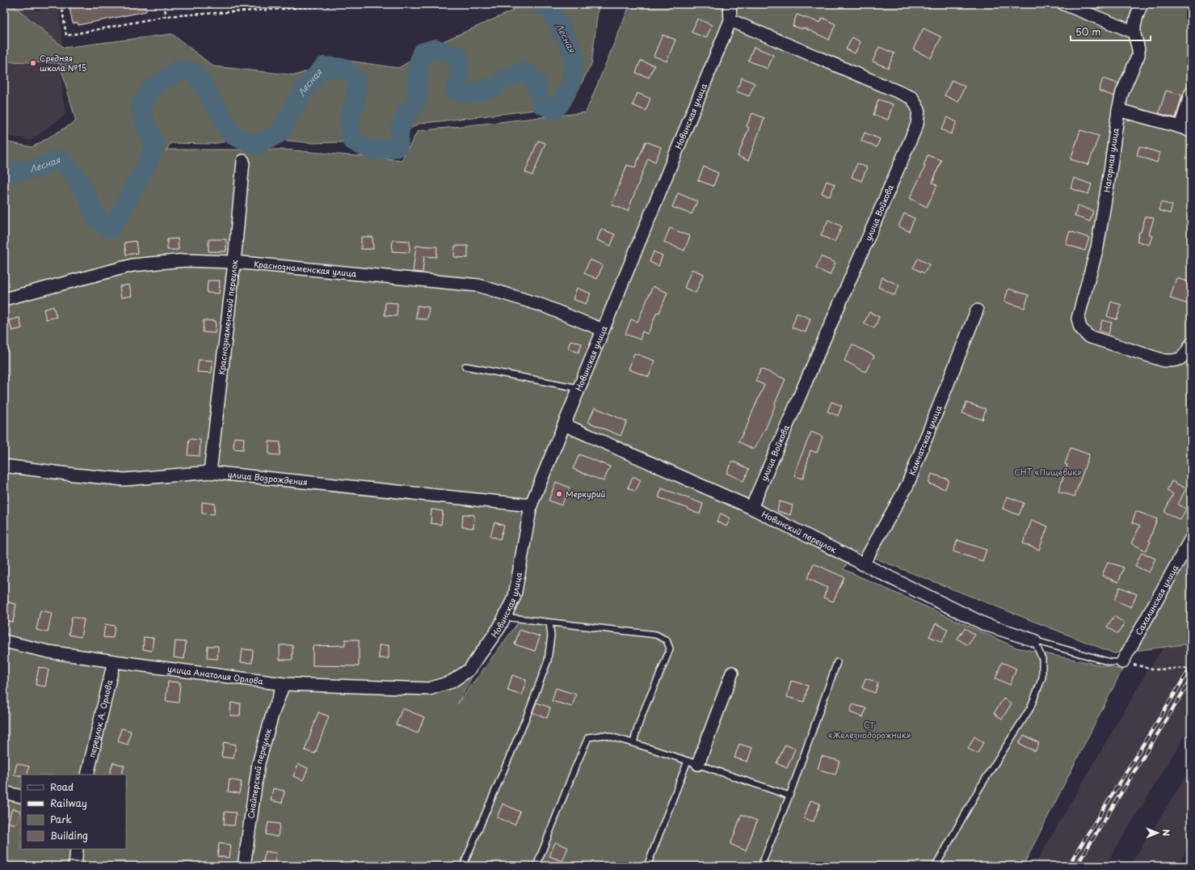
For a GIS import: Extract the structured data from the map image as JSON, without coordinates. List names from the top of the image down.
{
  "streets": {
    "street": [
      "Новинская улица",
      "Нагорная улица",
      "улица Войкова",
      "Краснознаменская улица",
      "Краснознаменский переулок",
      "Камчатская улица",
      "улица Возрождения",
      "Новинский переулок",
      "Сахалинская улица",
      "улица Анатолия Орлова",
      "переулок А. Орлова",
      "Снайперский переулок"
    ]
  },
  "crossings": [
    ["Новинская улица", "улица Войкова"],
    ["Новинская улица", "Краснознаменская улица"],
    ["Новинская улица", "улица Возрождения"],
    ["Новинская улица", "Новинский переулок"],
    ["Новинская улица", "улица Анатолия Орлова"],
    ["улица Войкова", "Новинский переулок"],
    ["Краснознаменская улица", "Краснознаменский переулок"],
    ["Краснознаменский переулок", "улица Возрождения"],
    ["Камчатская улица", "Новинский переулок"],
    ["улица Анатолия Орлова", "переулок А. Орлова"],
    ["улица Анатолия Орлова", "Снайперский переулок"]
  ],
  "water": ["Лесная"],
  "parks": ["СНТ «Пищевик»", "СТ «Железнодорожник»"],
  "places": ["Средняя школа №15", "Меркурий"],
  "legend": [
    "Road",
    "Railway",
    "Park",
    "Building"
  ],
  "scale_bar": "50 m",
  "north": "right"
}
